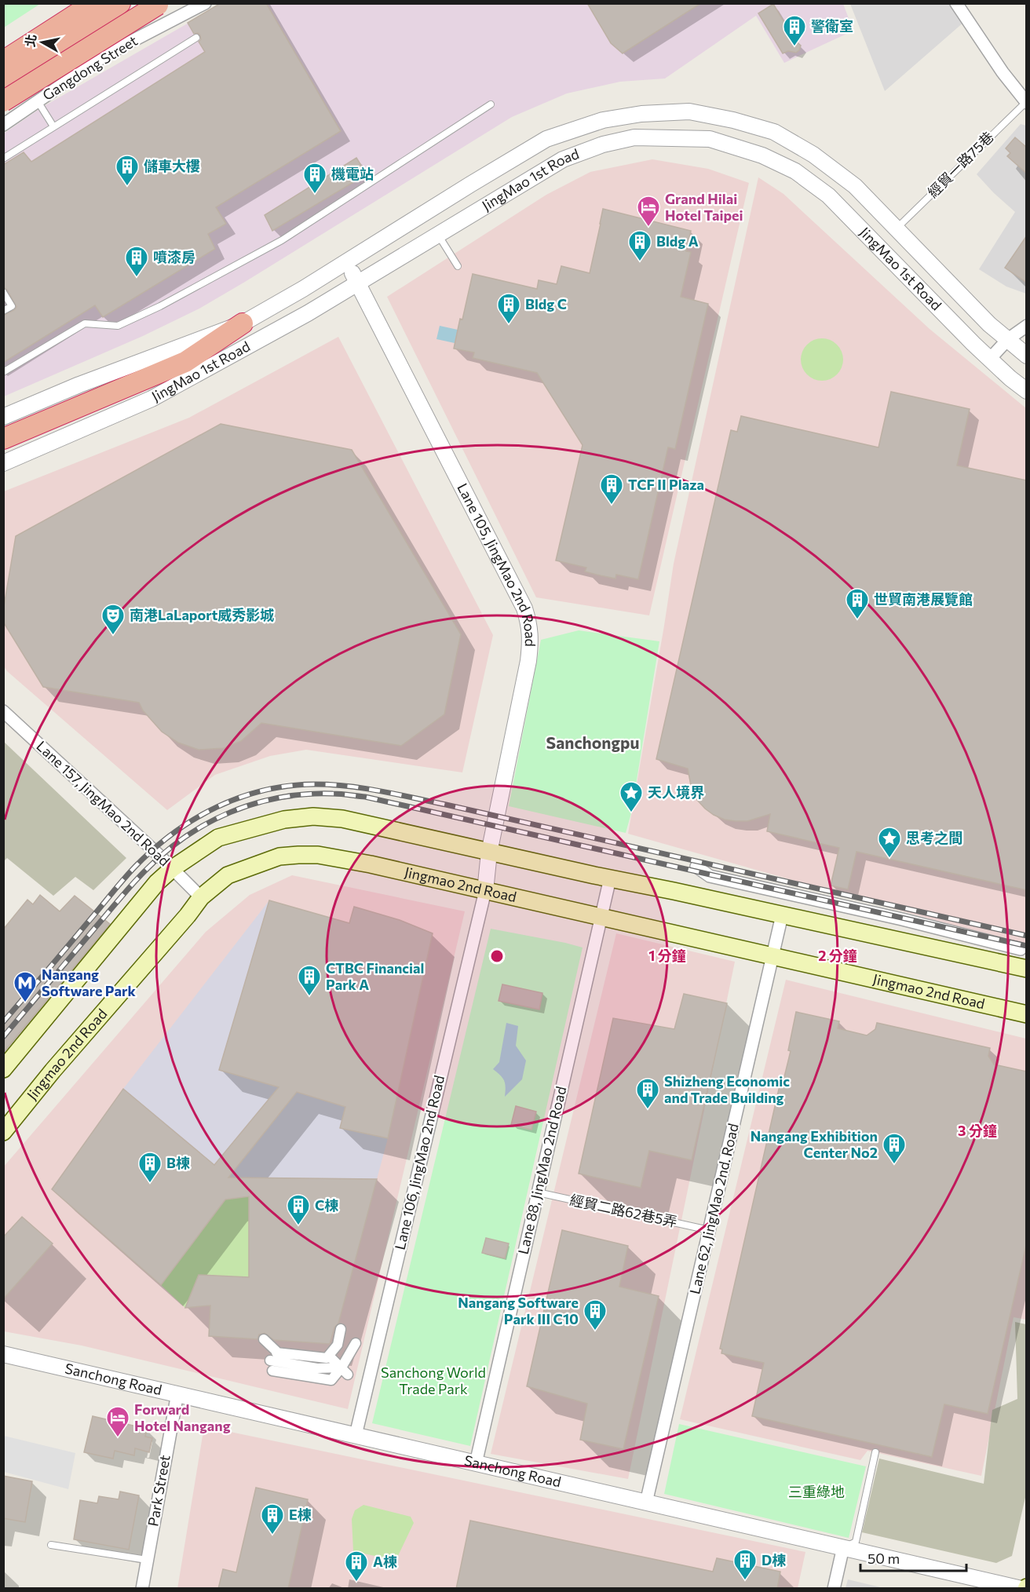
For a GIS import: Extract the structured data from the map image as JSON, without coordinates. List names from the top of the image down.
{
  "streets": {
    "main road": ["Jingmao 2nd Road"],
    "street": [
      "Gangdong Street",
      "JingMao 1st Road",
      "Lane 105, JingMao 2nd Road",
      "Lane 157, JingMao 2nd Road",
      "Lane 106, JingMao 2nd Road",
      "Lane 88, JingMao 2nd Road",
      "Lane 62, JingMao 2nd. Road",
      "Sanchong Road",
      "Park Street"
    ],
    "lane": ["經貿一路75巷", "經貿二路62巷5弄"]
  },
  "crossings": [
    ["經貿一路75巷", "JingMao 1st Road"],
    ["JingMao 1st Road", "Lane 105, JingMao 2nd Road"],
    ["Lane 105, JingMao 2nd Road", "Jingmao 2nd Road"],
    ["Lane 105, JingMao 2nd Road", "Lane 106, JingMao 2nd Road"],
    ["Lane 157, JingMao 2nd Road", "Jingmao 2nd Road"],
    ["Jingmao 2nd Road", "Lane 106, JingMao 2nd Road"],
    ["Jingmao 2nd Road", "Lane 88, JingMao 2nd Road"],
    ["Jingmao 2nd Road", "Lane 62, JingMao 2nd. Road"],
    ["Lane 106, JingMao 2nd Road", "Sanchong Road"],
    ["Lane 88, JingMao 2nd Road", "經貿二路62巷5弄"],
    ["Lane 88, JingMao 2nd Road", "Sanchong Road"],
    ["Lane 62, JingMao 2nd. Road", "經貿二路62巷5弄"],
    ["Lane 62, JingMao 2nd. Road", "Sanchong Road"],
    ["Sanchong Road", "Park Street"]
  ],
  "districts": ["Sanchongpu"],
  "parks": ["Sanchong World Trade Park", "三重綠地"],
  "places": {
    "building": [
      "警衛室",
      "儲車大樓",
      "機電站",
      "Bldg A",
      "噴漆房",
      "Bldg C",
      "TCF II Plaza",
      "世貿南港展覽館",
      "CTBC Financial Park A",
      "Shizheng Economic and Trade Building",
      "Nangang Exhibition Center No2",
      "B棟",
      "C棟",
      "Nangang Software Park III C10",
      "E棟",
      "D棟",
      "A棟"
    ],
    "hotel": ["Grand Hilai Hotel Taipei", "Forward Hotel Nangang"],
    "theatre": ["南港LaLaport威秀影城"],
    "place": ["天人境界", "思考之間"],
    "metro station": ["Nangang Software Park"]
  },
  "scale_bar": "50 m",
  "north": "left",
  "rings": ["1 分鐘", "2 分鐘", "3 分鐘"]
}
